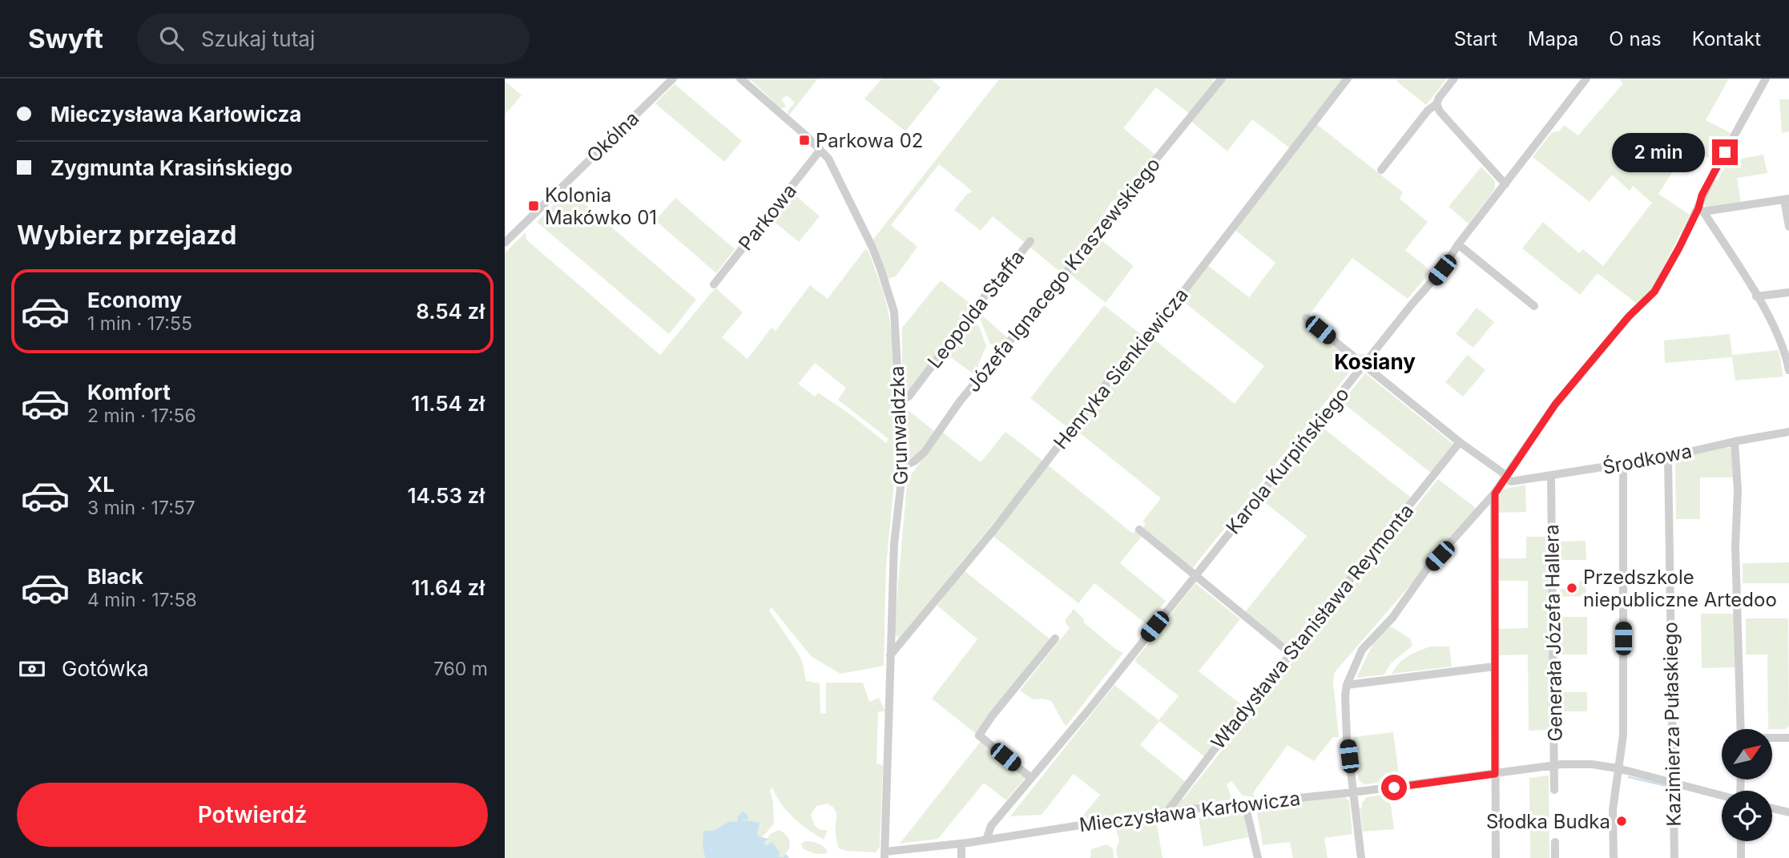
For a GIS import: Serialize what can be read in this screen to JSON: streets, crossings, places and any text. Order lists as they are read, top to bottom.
{
  "streets": {
    "street": [
      "Okólna",
      "Parkowa",
      "Józefa Ignacego Kraszewskiego",
      "Leopolda Staffa",
      "Henryka Sienkiewicza",
      "Grunwaldzka",
      "Środkowa",
      "Karola Kurpińskiego",
      "Władysława Stanisława Reymonta",
      "Generała Józefa Hallera",
      "Kazimierza Pułaskiego",
      "Mieczysława Karłowicza"
    ]
  },
  "crossings": [
    ["Parkowa", "Grunwaldzka"],
    ["Józefa Ignacego Kraszewskiego", "Grunwaldzka"],
    ["Leopolda Staffa", "Grunwaldzka"],
    ["Henryka Sienkiewicza", "Grunwaldzka"],
    ["Grunwaldzka", "Mieczysława Karłowicza"],
    ["Środkowa", "Generała Józefa Hallera"],
    ["Środkowa", "Kazimierza Pułaskiego"],
    ["Karola Kurpińskiego", "Mieczysława Karłowicza"],
    ["Władysława Stanisława Reymonta", "Mieczysława Karłowicza"],
    ["Generała Józefa Hallera", "Mieczysława Karłowicza"],
    ["Kazimierza Pułaskiego", "Mieczysława Karłowicza"]
  ],
  "districts": ["Kosiany"],
  "places": {
    "transit": ["Parkowa 02", "Kolonia Makówko 01"],
    "other": ["Przedszkole niepubliczne Artedoo", "Słodka Budka"]
  },
  "north": "top right",
  "page": {
    "header": "Swyft",
    "search": "Szukaj tutaj",
    "nav": [
      "Start",
      "Mapa",
      "O nas",
      "Kontakt"
    ],
    "banner": ["Mieczysława Karłowicza", "Zygmunta Krasińskiego"],
    "bubble": "2 min",
    "heading": "Wybierz przejazd",
    "list": [
      {
        "name": "Economy",
        "note": "1 min · 17:55",
        "value": "8.54 zł"
      },
      {
        "name": "Komfort",
        "note": "2 min · 17:56",
        "value": "11.54 zł"
      },
      {
        "name": "XL",
        "note": "3 min · 17:57",
        "value": "14.53 zł"
      },
      {
        "name": "Black",
        "note": "4 min · 17:58",
        "value": "11.64 zł"
      }
    ],
    "pay": ["Gotówka", "760 m"],
    "buttons": "Potwierdź"
  }
}
